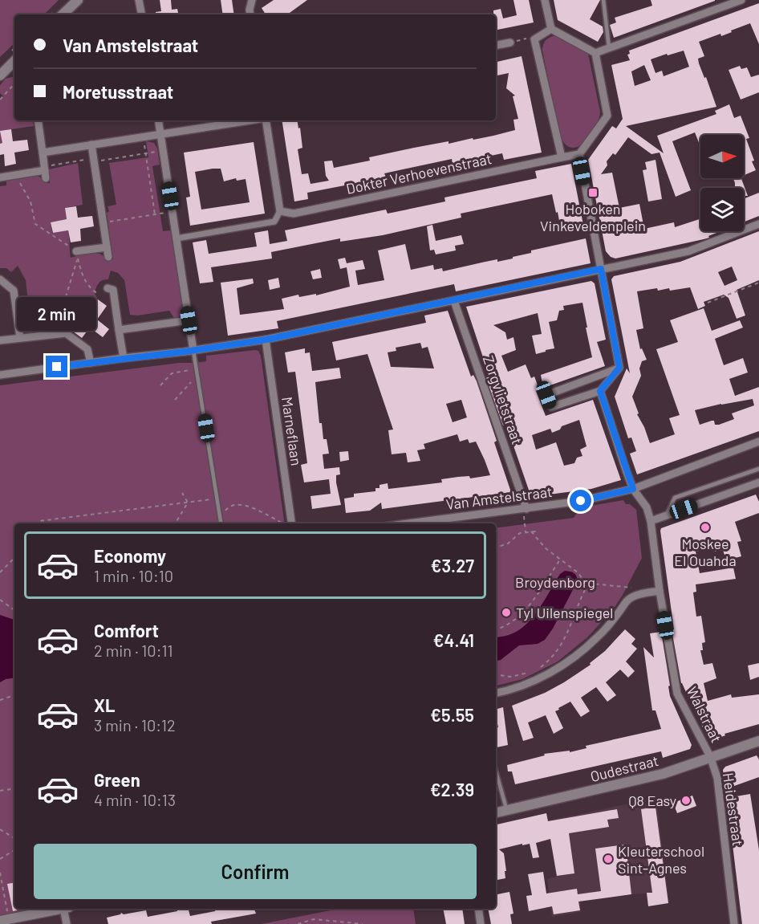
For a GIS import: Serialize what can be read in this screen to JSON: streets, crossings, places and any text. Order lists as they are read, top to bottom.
{
  "streets": {
    "street": [
      "Dokter Verhoevenstraat",
      "Zorgvlietstraat",
      "Marneflaan",
      "Van Amstelstraat",
      "Walstraat",
      "Oudestraat",
      "Heidestraat"
    ]
  },
  "crossings": [
    ["Zorgvlietstraat", "Van Amstelstraat"],
    ["Van Amstelstraat", "Walstraat"],
    ["Walstraat", "Oudestraat"],
    ["Walstraat", "Heidestraat"],
    ["Oudestraat", "Heidestraat"]
  ],
  "parks": ["Broydenborg"],
  "places": {
    "transit": ["Hoboken Vinkeveldenplein"],
    "other": [
      "Moskee El Ouahda",
      "Tyl Uilenspiegel",
      "Q8 Easy",
      "Kleuterschool Sint-Agnes"
    ]
  },
  "north": "right",
  "page": {
    "banner": ["Van Amstelstraat", "Moretusstraat"],
    "bubble": "2 min",
    "list": [
      {
        "name": "Economy",
        "note": "1 min · 10:10",
        "value": "€3.27"
      },
      {
        "name": "Comfort",
        "note": "2 min · 10:11",
        "value": "€4.41"
      },
      {
        "name": "XL",
        "note": "3 min · 10:12",
        "value": "€5.55"
      },
      {
        "name": "Green",
        "note": "4 min · 10:13",
        "value": "€2.39"
      }
    ],
    "buttons": "Confirm"
  }
}
